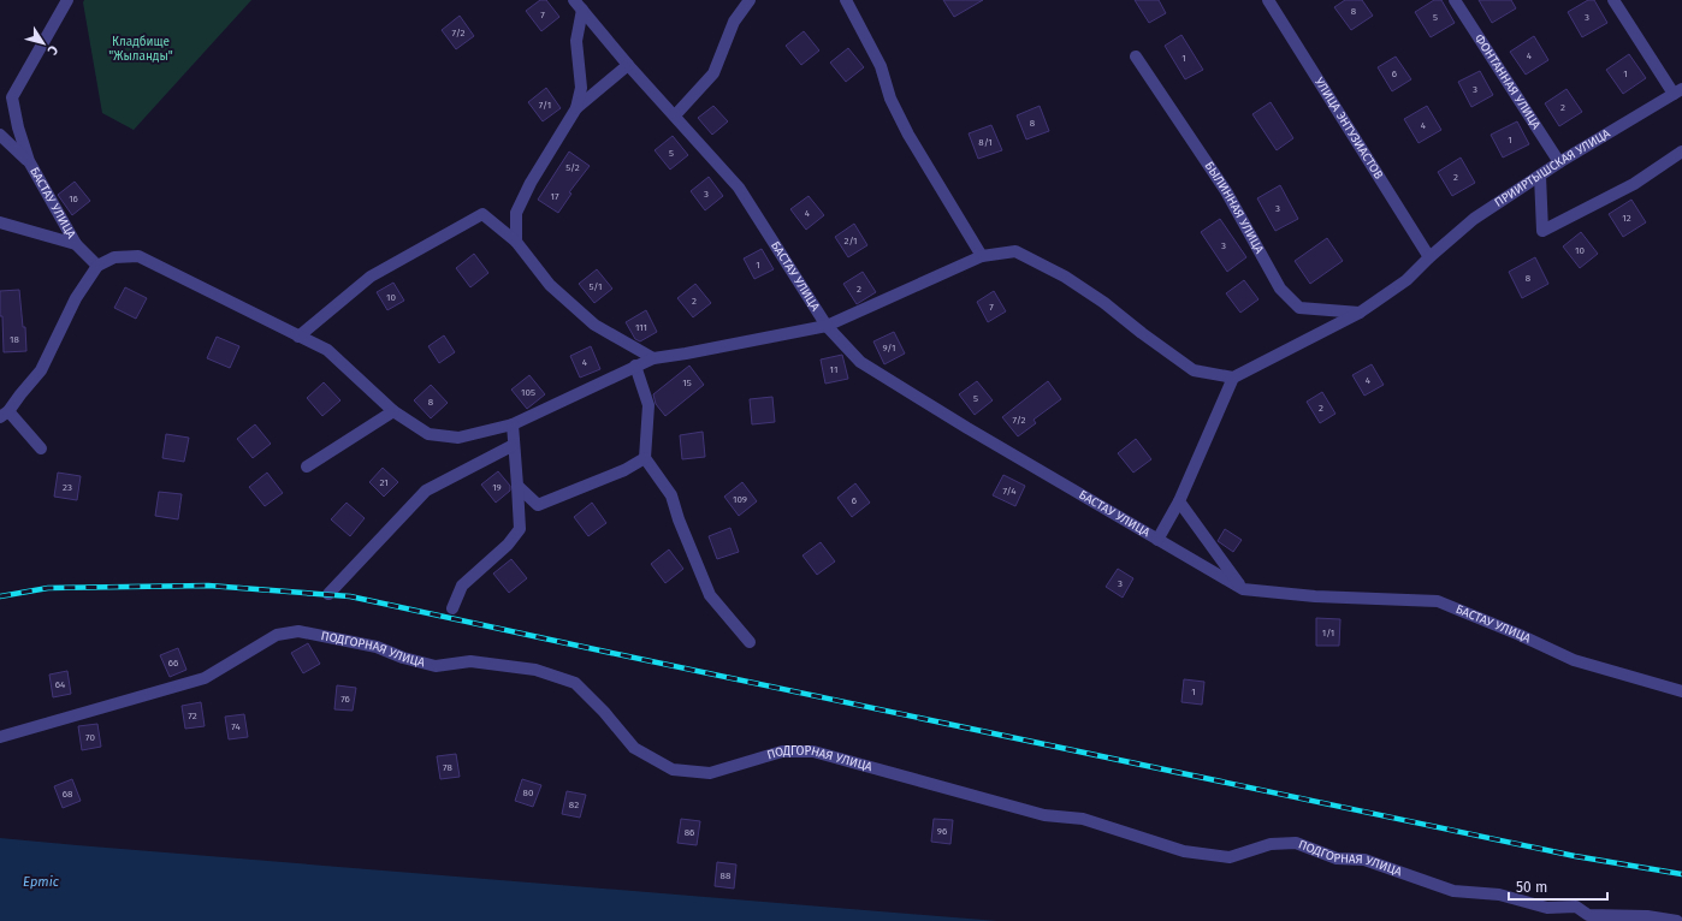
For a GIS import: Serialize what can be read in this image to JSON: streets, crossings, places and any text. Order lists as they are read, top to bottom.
{
  "streets": {
    "street": [
      "ФОНТАННАЯ УЛИЦА",
      "УЛИЦА ЭНТУЗИАСТОВ",
      "ПРИИРТЫШСКАЯ УЛИЦА",
      "БАСТАУ УЛИЦА",
      "БЫЛИННАЯ УЛИЦА",
      "ПОДГОРНАЯ УЛИЦА"
    ]
  },
  "crossings": [
    ["ФОНТАННАЯ УЛИЦА", "ПРИИРТЫШСКАЯ УЛИЦА"],
    ["УЛИЦА ЭНТУЗИАСТОВ", "ПРИИРТЫШСКАЯ УЛИЦА"],
    ["ПРИИРТЫШСКАЯ УЛИЦА", "БЫЛИННАЯ УЛИЦА"]
  ],
  "water": ["Ертіс"],
  "parks": ["Кладбище \"Жыланды\""],
  "house_numbers": [
    "8",
    "7",
    "5",
    "3",
    "7/2",
    "4",
    "1",
    "6",
    "1",
    "3",
    "7/1",
    "2",
    "8",
    "4",
    "1",
    "8/1",
    "5",
    "5/2",
    "2",
    "3",
    "17",
    "16",
    "3",
    "4",
    "12",
    "2/1",
    "3",
    "10",
    "1",
    "8",
    "5/1",
    "2",
    "10",
    "2",
    "7",
    "111",
    "18",
    "9/1",
    "4",
    "11",
    "4",
    "15",
    "105",
    "5",
    "8",
    "2",
    "7/2",
    "21",
    "23",
    "19",
    "7/4",
    "109",
    "6",
    "3",
    "1/1",
    "66",
    "64",
    "1",
    "76",
    "72",
    "74",
    "70",
    "78",
    "80",
    "68",
    "82",
    "96",
    "86",
    "88"
  ],
  "scale_bar": "50 m",
  "north": "bottom right"
}
